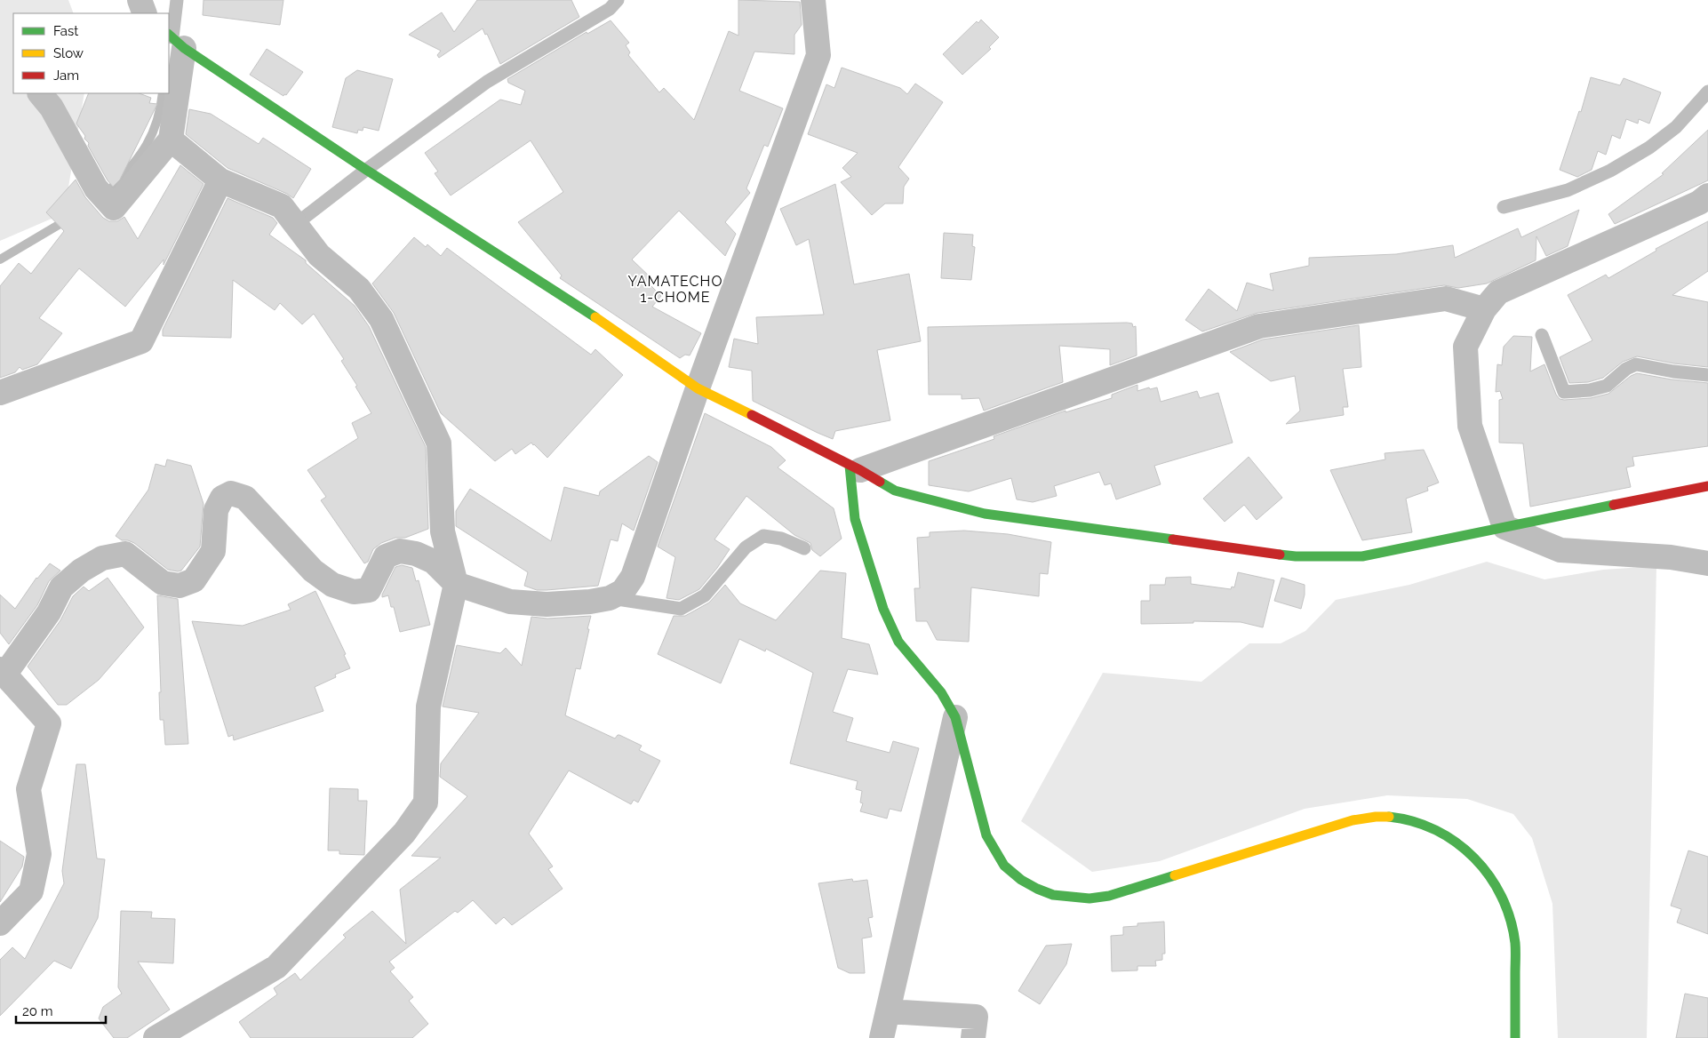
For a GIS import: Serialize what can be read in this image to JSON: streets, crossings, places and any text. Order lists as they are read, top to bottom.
{
  "districts": ["YAMATECHO 1-CHOME"],
  "legend": ["Fast", "Slow", "Jam"],
  "scale_bar": "20 m"
}
